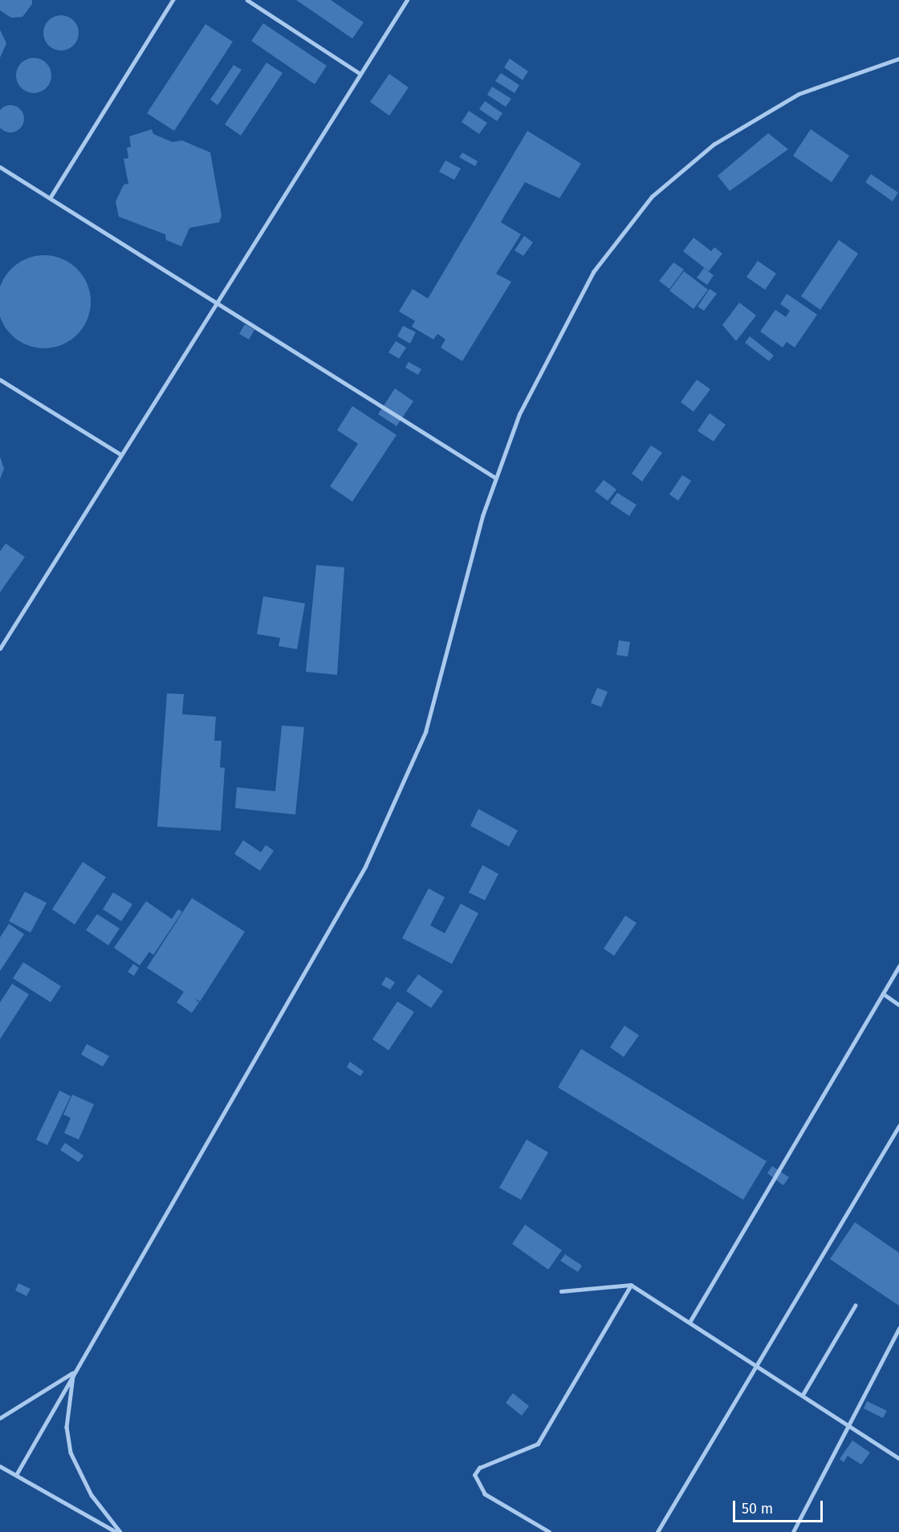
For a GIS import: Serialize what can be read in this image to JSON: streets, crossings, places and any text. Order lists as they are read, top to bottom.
{
  "scale_bar": "50 m"
}
